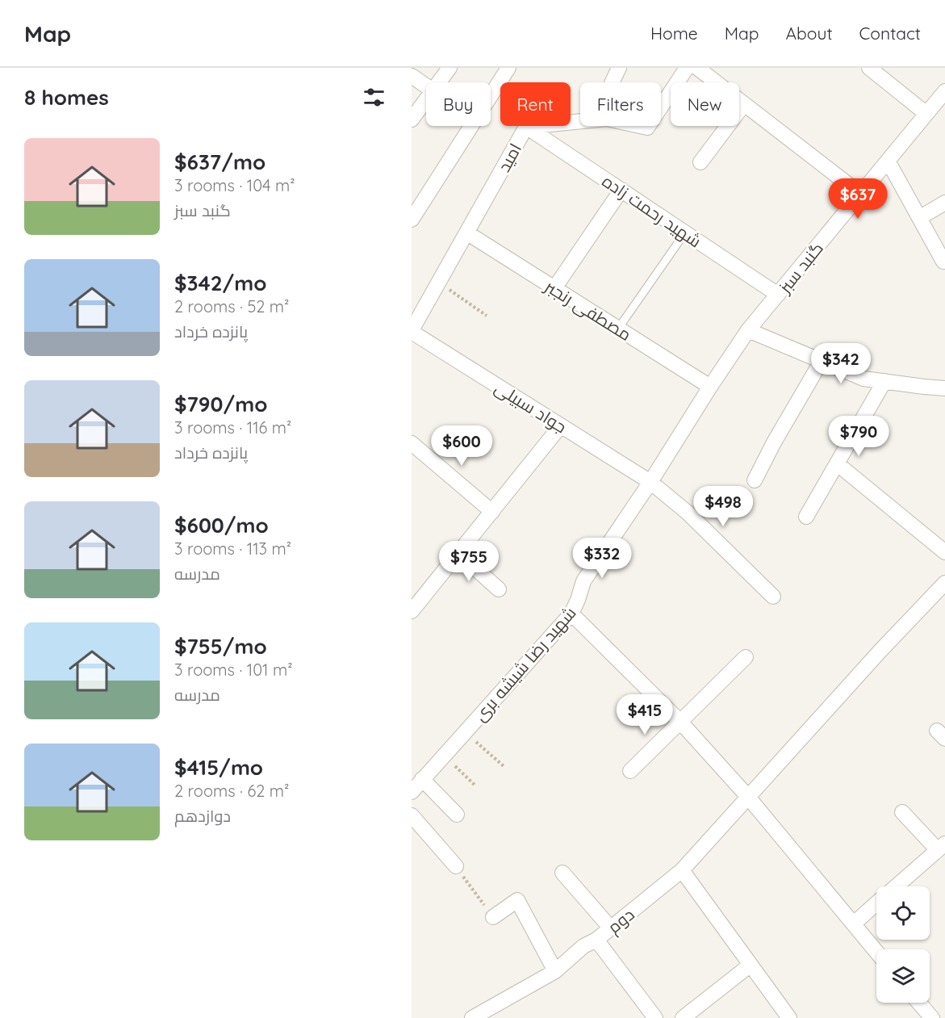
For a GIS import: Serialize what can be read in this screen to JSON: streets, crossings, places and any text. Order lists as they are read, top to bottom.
{
  "streets": {
    "street": [
      "امید",
      "شهید رحمت زاده",
      "گنبد سبز",
      "مصطفی رنجبر",
      "جواد سبیلی",
      "شهید رضا شیشه بری",
      "دوم"
    ]
  },
  "crossings": [
    ["امید", "شهید رحمت زاده"],
    ["امید", "مصطفی رنجبر"],
    ["امید", "جواد سبیلی"],
    ["شهید رحمت زاده", "گنبد سبز"],
    ["گنبد سبز", "شهید رضا شیشه بری"],
    ["مصطفی رنجبر", "شهید رضا شیشه بری"],
    ["جواد سبیلی", "شهید رضا شیشه بری"]
  ],
  "page": {
    "header": "Map",
    "nav": [
      "Home",
      "Map",
      "About",
      "Contact"
    ],
    "heading": "8 homes",
    "chip": [
      "Buy",
      "Rent",
      "Filters",
      "New"
    ],
    "list": [
      {
        "name": "$637/mo",
        "note": "3 rooms · 104 m² · گنبد سبز"
      },
      {
        "name": "$342/mo",
        "note": "2 rooms · 52 m² · پانزده خرداد"
      },
      {
        "name": "$790/mo",
        "note": "3 rooms · 116 m² · پانزده خرداد"
      },
      {
        "name": "$600/mo",
        "note": "3 rooms · 113 m² · مدرسه"
      },
      {
        "name": "$755/mo",
        "note": "3 rooms · 101 m² · مدرسه"
      },
      {
        "name": "$415/mo",
        "note": "2 rooms · 62 m² · دوازدهم"
      }
    ],
    "price": [
      "$637",
      "$342",
      "$790",
      "$600",
      "$498",
      "$332",
      "$755",
      "$415"
    ]
  }
}
